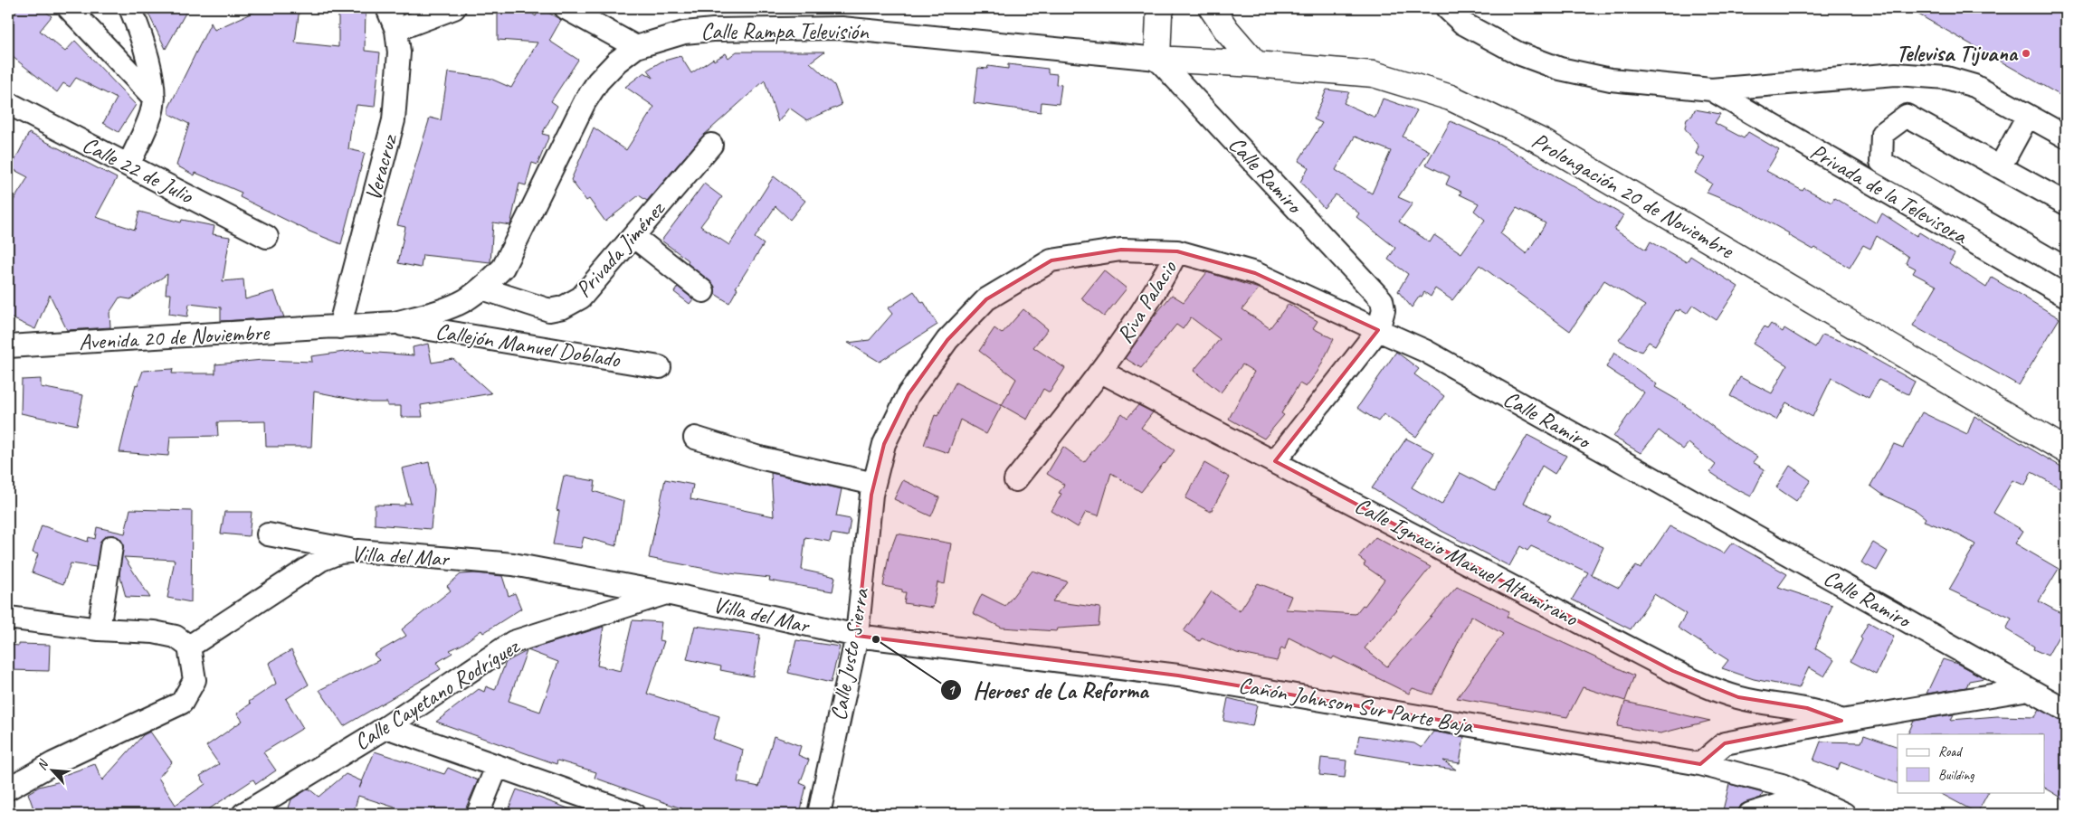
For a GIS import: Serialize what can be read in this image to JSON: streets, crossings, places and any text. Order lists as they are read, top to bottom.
{
  "streets": {
    "main road": ["Prolongación 20 de Noviembre"],
    "street": [
      "Calle Rampa Televisión",
      "Veracruz",
      "Calle 22 de Julio",
      "Calle Ramiro",
      "Privada de la Televisora",
      "Privada Jiménez",
      "Riva Palacio",
      "Avenida 20 de Noviembre",
      "Callejón Manuel Doblado",
      "Villa del Mar",
      "Calle Ignacio Manuel Altamirano",
      "Calle Justo Sierra",
      "Calle Cayetano Rodríguez",
      "Cañón Johnson Sur Parte Baja"
    ]
  },
  "crossings": [
    ["Calle Rampa Televisión", "Veracruz"],
    ["Calle Rampa Televisión", "Calle Ramiro"],
    ["Calle Rampa Televisión", "Prolongación 20 de Noviembre"],
    ["Calle Rampa Televisión", "Privada Jiménez"],
    ["Calle Rampa Televisión", "Avenida 20 de Noviembre"],
    ["Calle Rampa Televisión", "Callejón Manuel Doblado"],
    ["Veracruz", "Avenida 20 de Noviembre"],
    ["Calle Ramiro", "Prolongación 20 de Noviembre"],
    ["Riva Palacio", "Calle Ignacio Manuel Altamirano"],
    ["Riva Palacio", "Calle Justo Sierra"],
    ["Villa del Mar", "Calle Justo Sierra"],
    ["Villa del Mar", "Calle Cayetano Rodríguez"],
    ["Villa del Mar", "Cañón Johnson Sur Parte Baja"],
    ["Calle Justo Sierra", "Cañón Johnson Sur Parte Baja"]
  ],
  "places": ["Televisa Tijuana", "Heroes de La Reforma"],
  "legend": ["Road", "Building"],
  "north": "top left"
}
